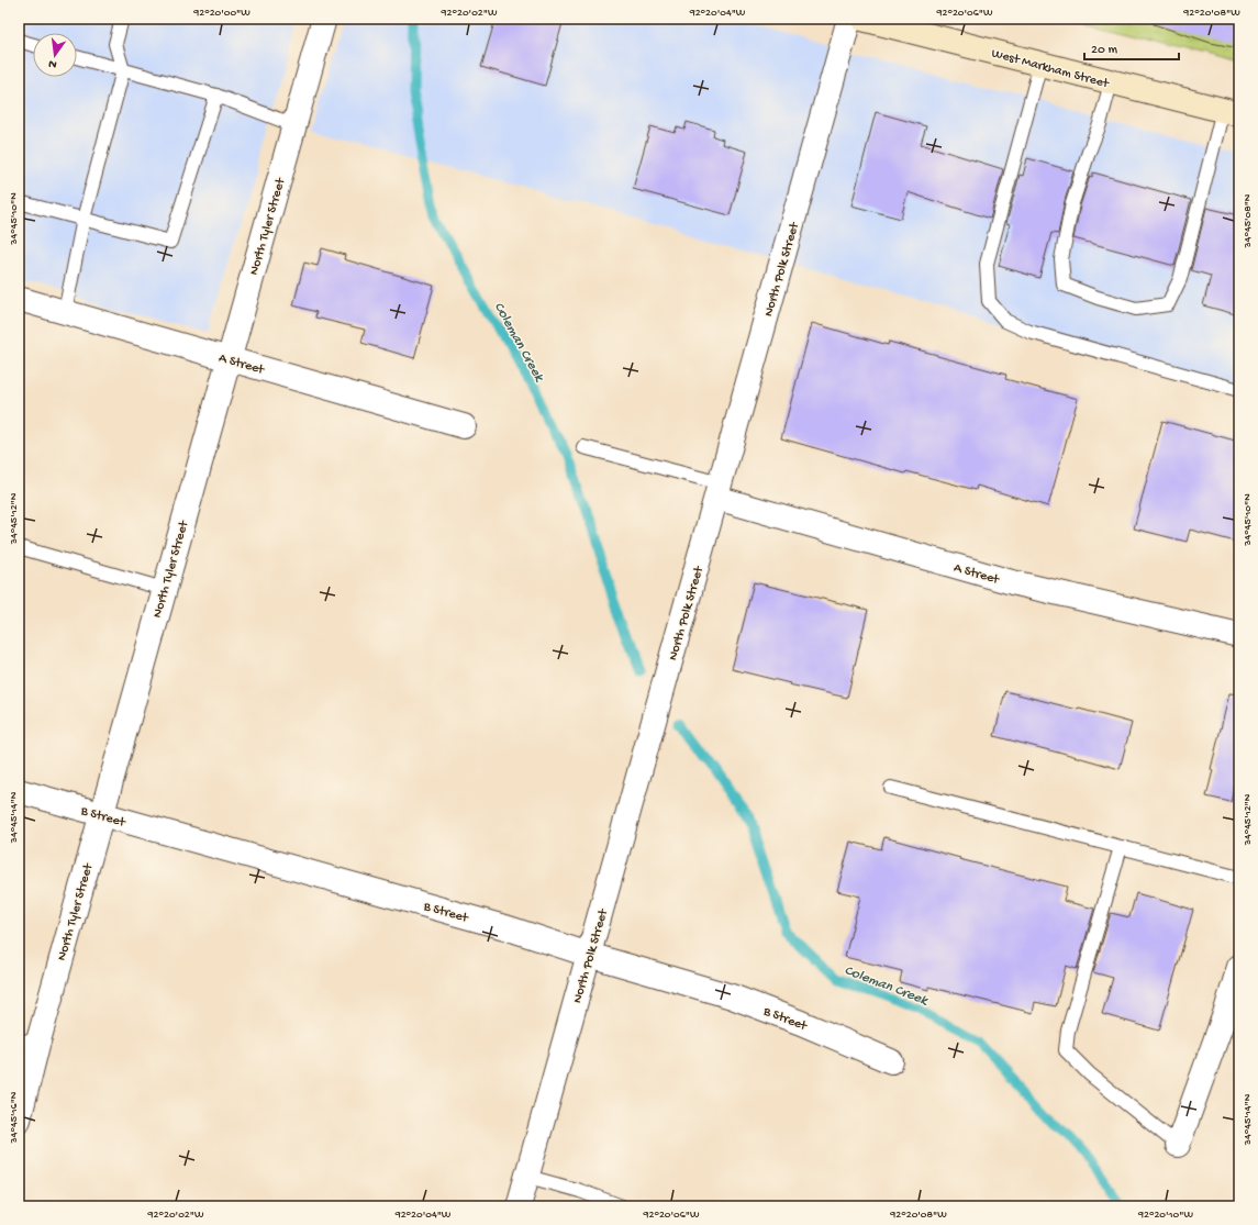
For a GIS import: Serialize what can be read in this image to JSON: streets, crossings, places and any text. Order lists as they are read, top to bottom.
{
  "streets": {
    "main road": ["West Markham Street"],
    "street": [
      "North Tyler Street",
      "North Polk Street",
      "A Street",
      "B Street"
    ]
  },
  "crossings": [
    ["North Tyler Street", "A Street"],
    ["North Tyler Street", "B Street"],
    ["North Polk Street", "A Street"],
    ["North Polk Street", "B Street"]
  ],
  "water": ["Coleman Creek"],
  "scale_bar": "20 m",
  "north": "bottom",
  "coordinates": [
    "92°20'00\"W",
    "92°20'02\"W",
    "92°20'04\"W",
    "92°20'06\"W",
    "92°20'08\"W",
    "34°45'10\"N",
    "34°45'08\"N",
    "34°45'12\"N",
    "34°45'14\"N",
    "34°45'16\"N",
    "92°20'10\"W"
  ]
}
